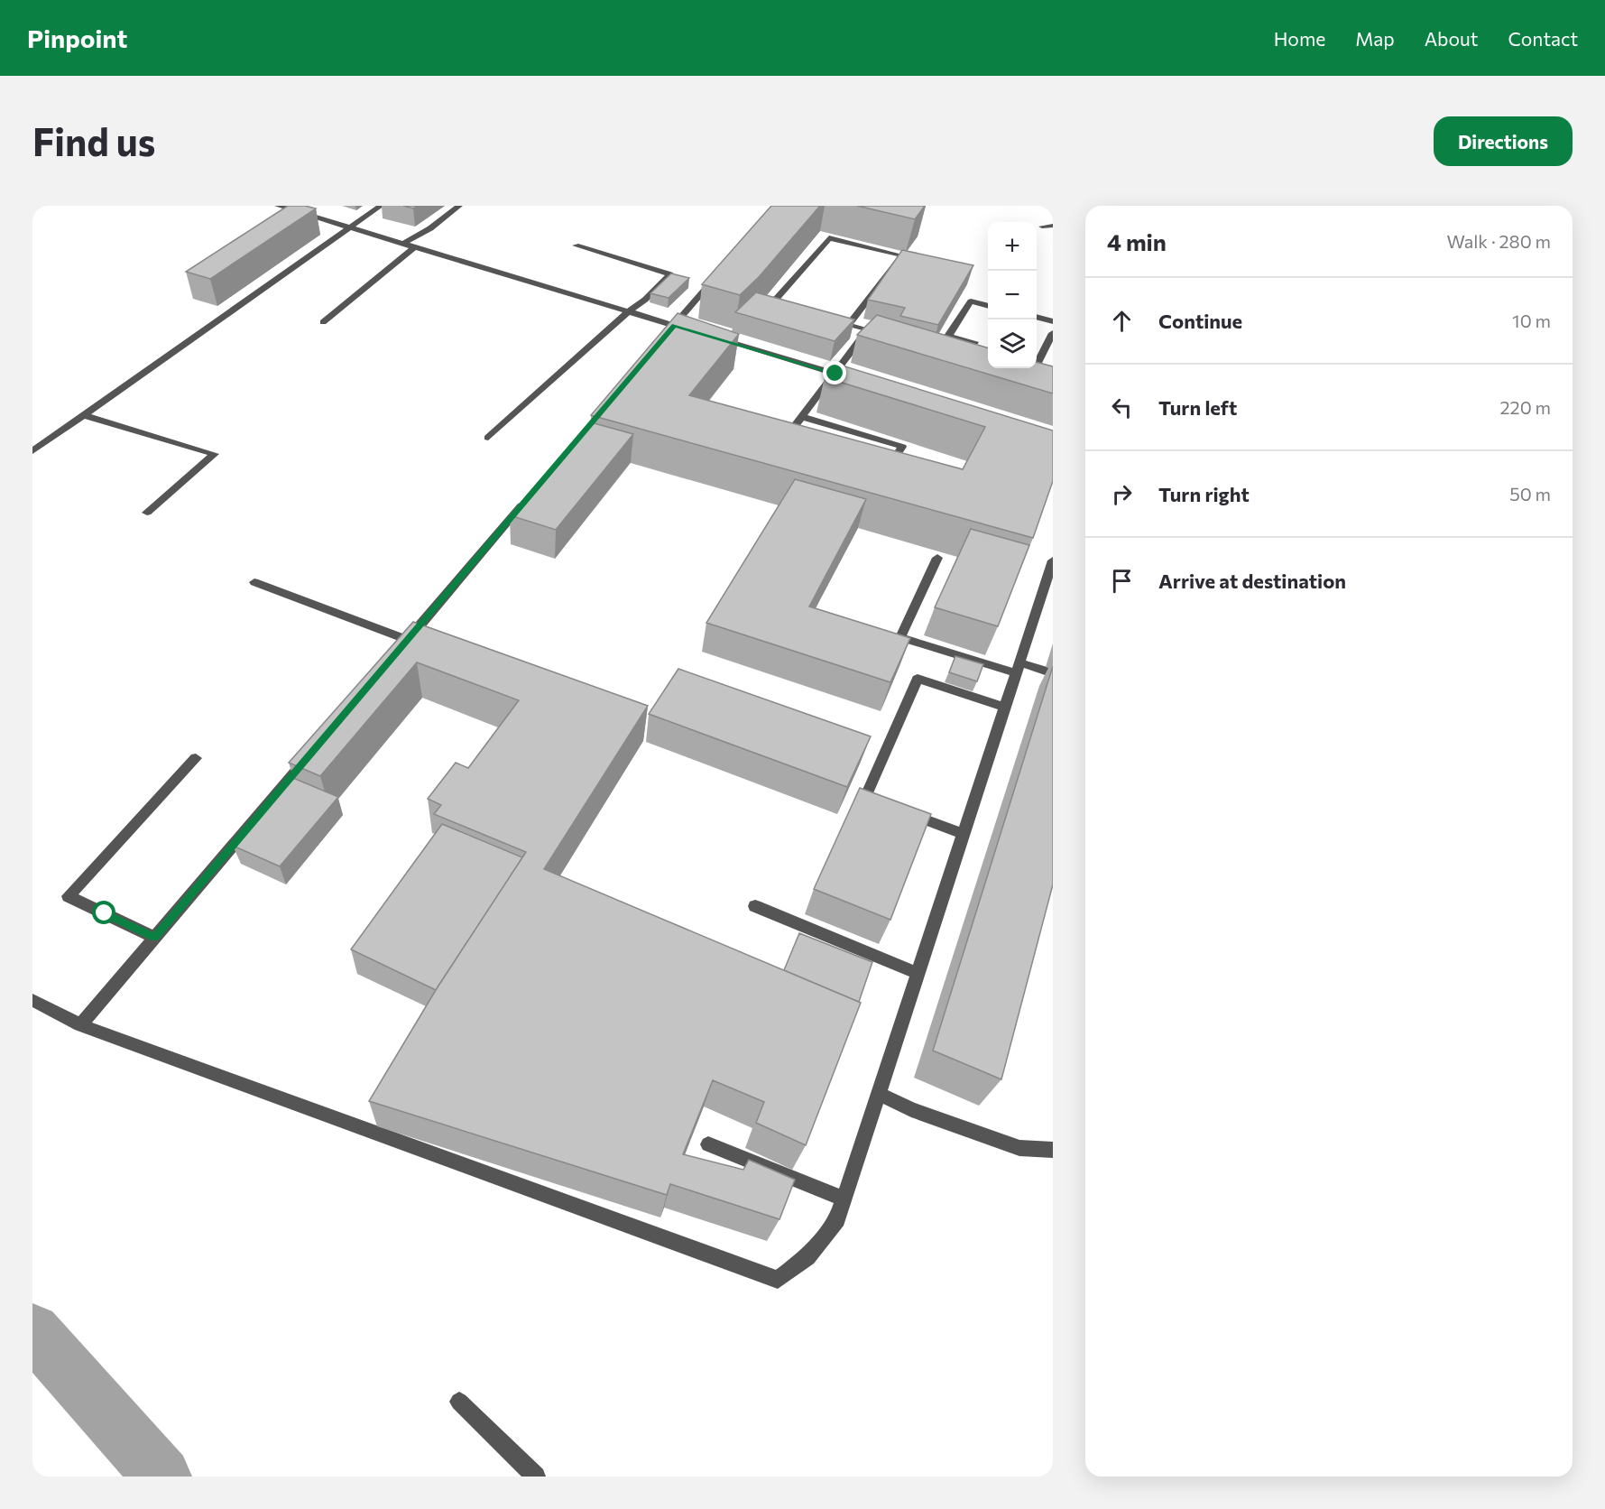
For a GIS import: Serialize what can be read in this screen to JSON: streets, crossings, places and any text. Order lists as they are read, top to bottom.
{
  "page": {
    "header": "Pinpoint",
    "nav": [
      "Home",
      "Map",
      "About",
      "Contact"
    ],
    "buttons": "Directions",
    "title": "Find us",
    "heading": ["4 min", "Walk · 280 m"],
    "map_buttons": ["+", "−"],
    "list": [
      ["Continue", "10 m"],
      ["Turn left", "220 m"],
      ["Turn right", "50 m"],
      "Arrive at destination"
    ]
  }
}
